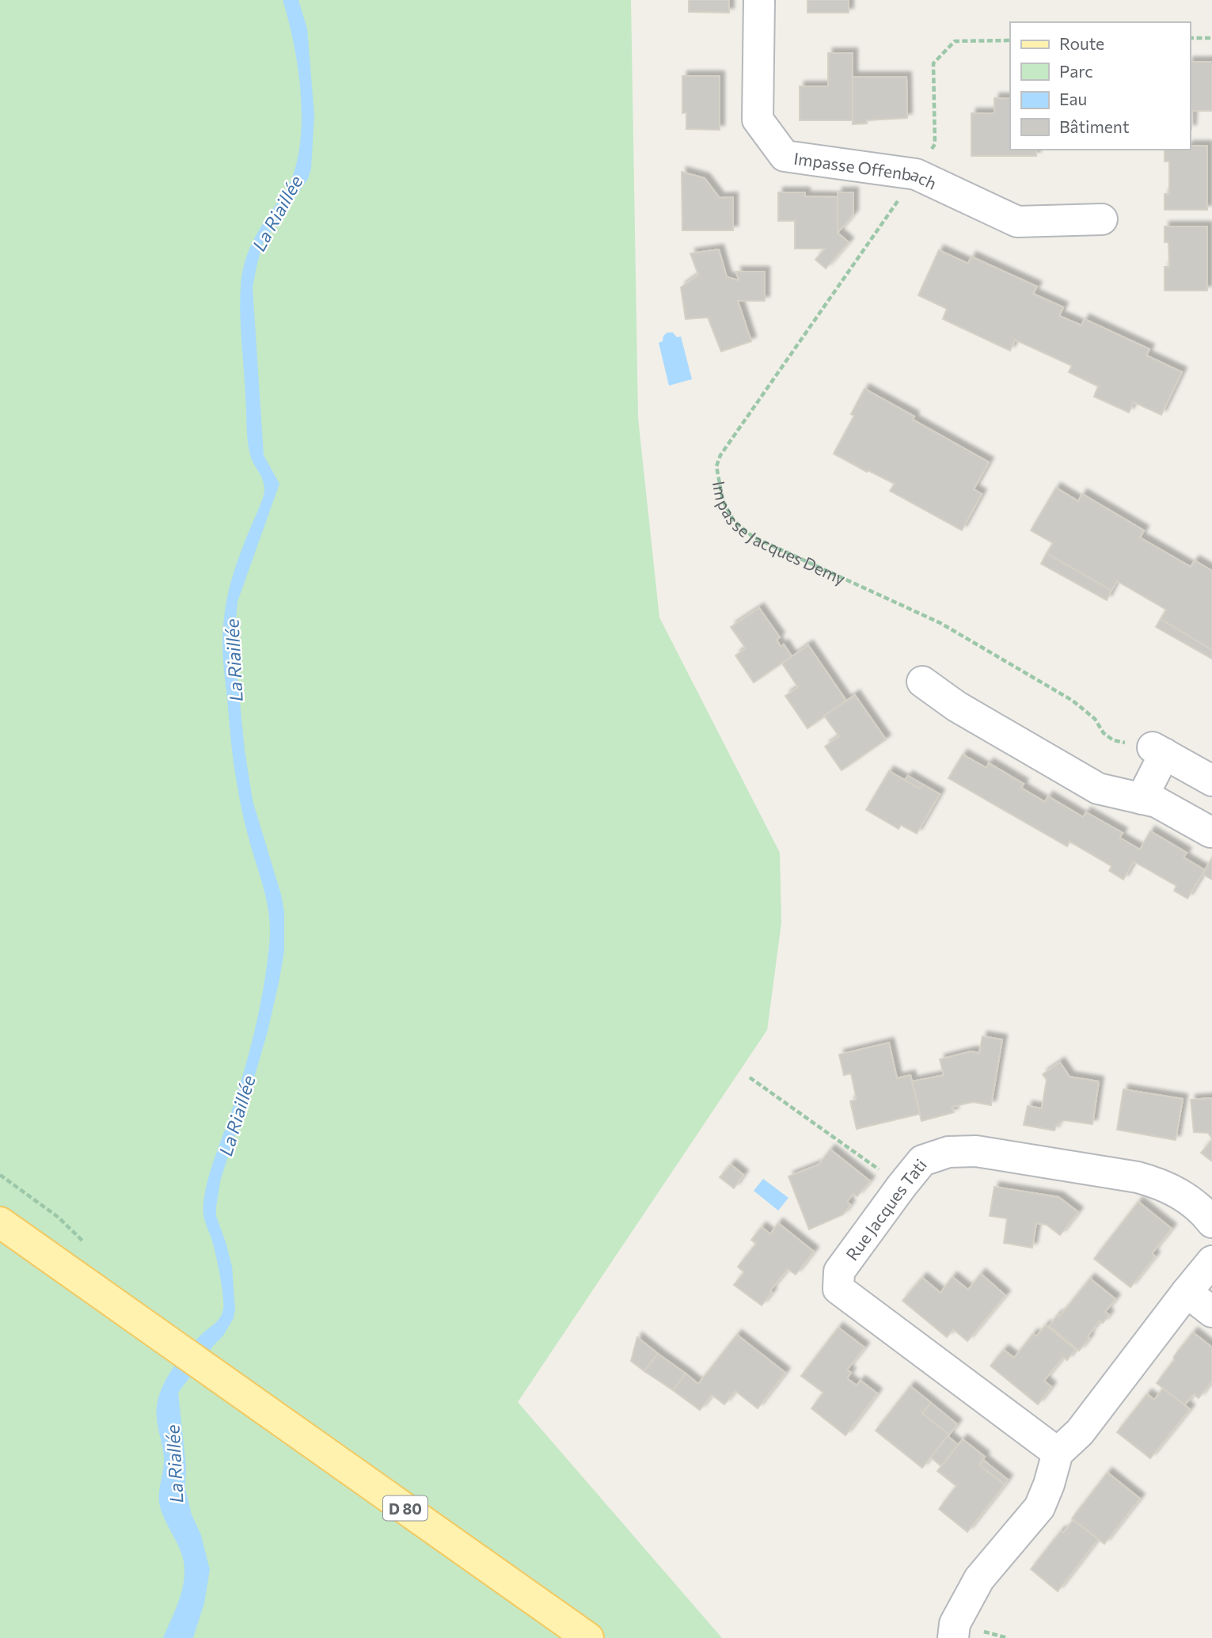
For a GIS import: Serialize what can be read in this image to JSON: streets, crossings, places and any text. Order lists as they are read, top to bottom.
{
  "streets": {
    "main road": ["D 80"],
    "street": ["Impasse Offenbach", "Rue Jacques Tati"],
    "path": ["Impasse Jacques Demy"]
  },
  "crossings": [
    ["Impasse Offenbach", "Impasse Jacques Demy"]
  ],
  "water": ["La Riaillée", "La Riallée"],
  "legend": [
    "Route",
    "Parc",
    "Eau",
    "Bâtiment"
  ]
}
